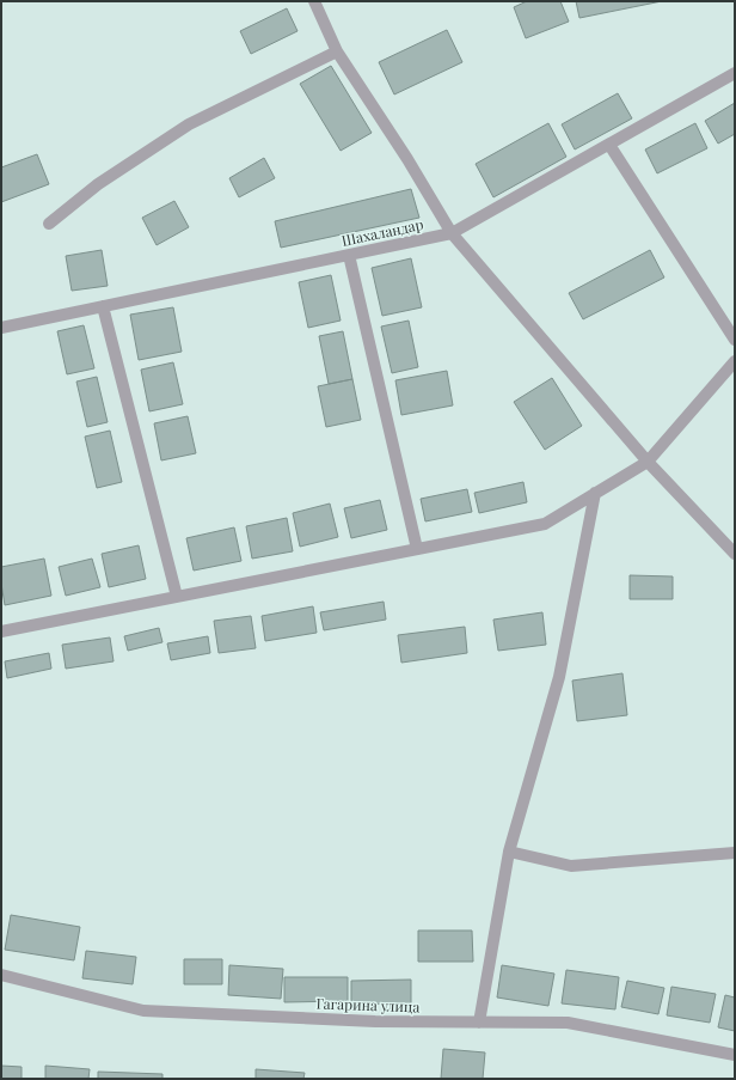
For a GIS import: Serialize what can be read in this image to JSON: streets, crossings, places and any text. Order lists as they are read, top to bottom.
{
  "streets": {
    "street": ["Шахаландар", "Гагарина улица"]
  }
}
